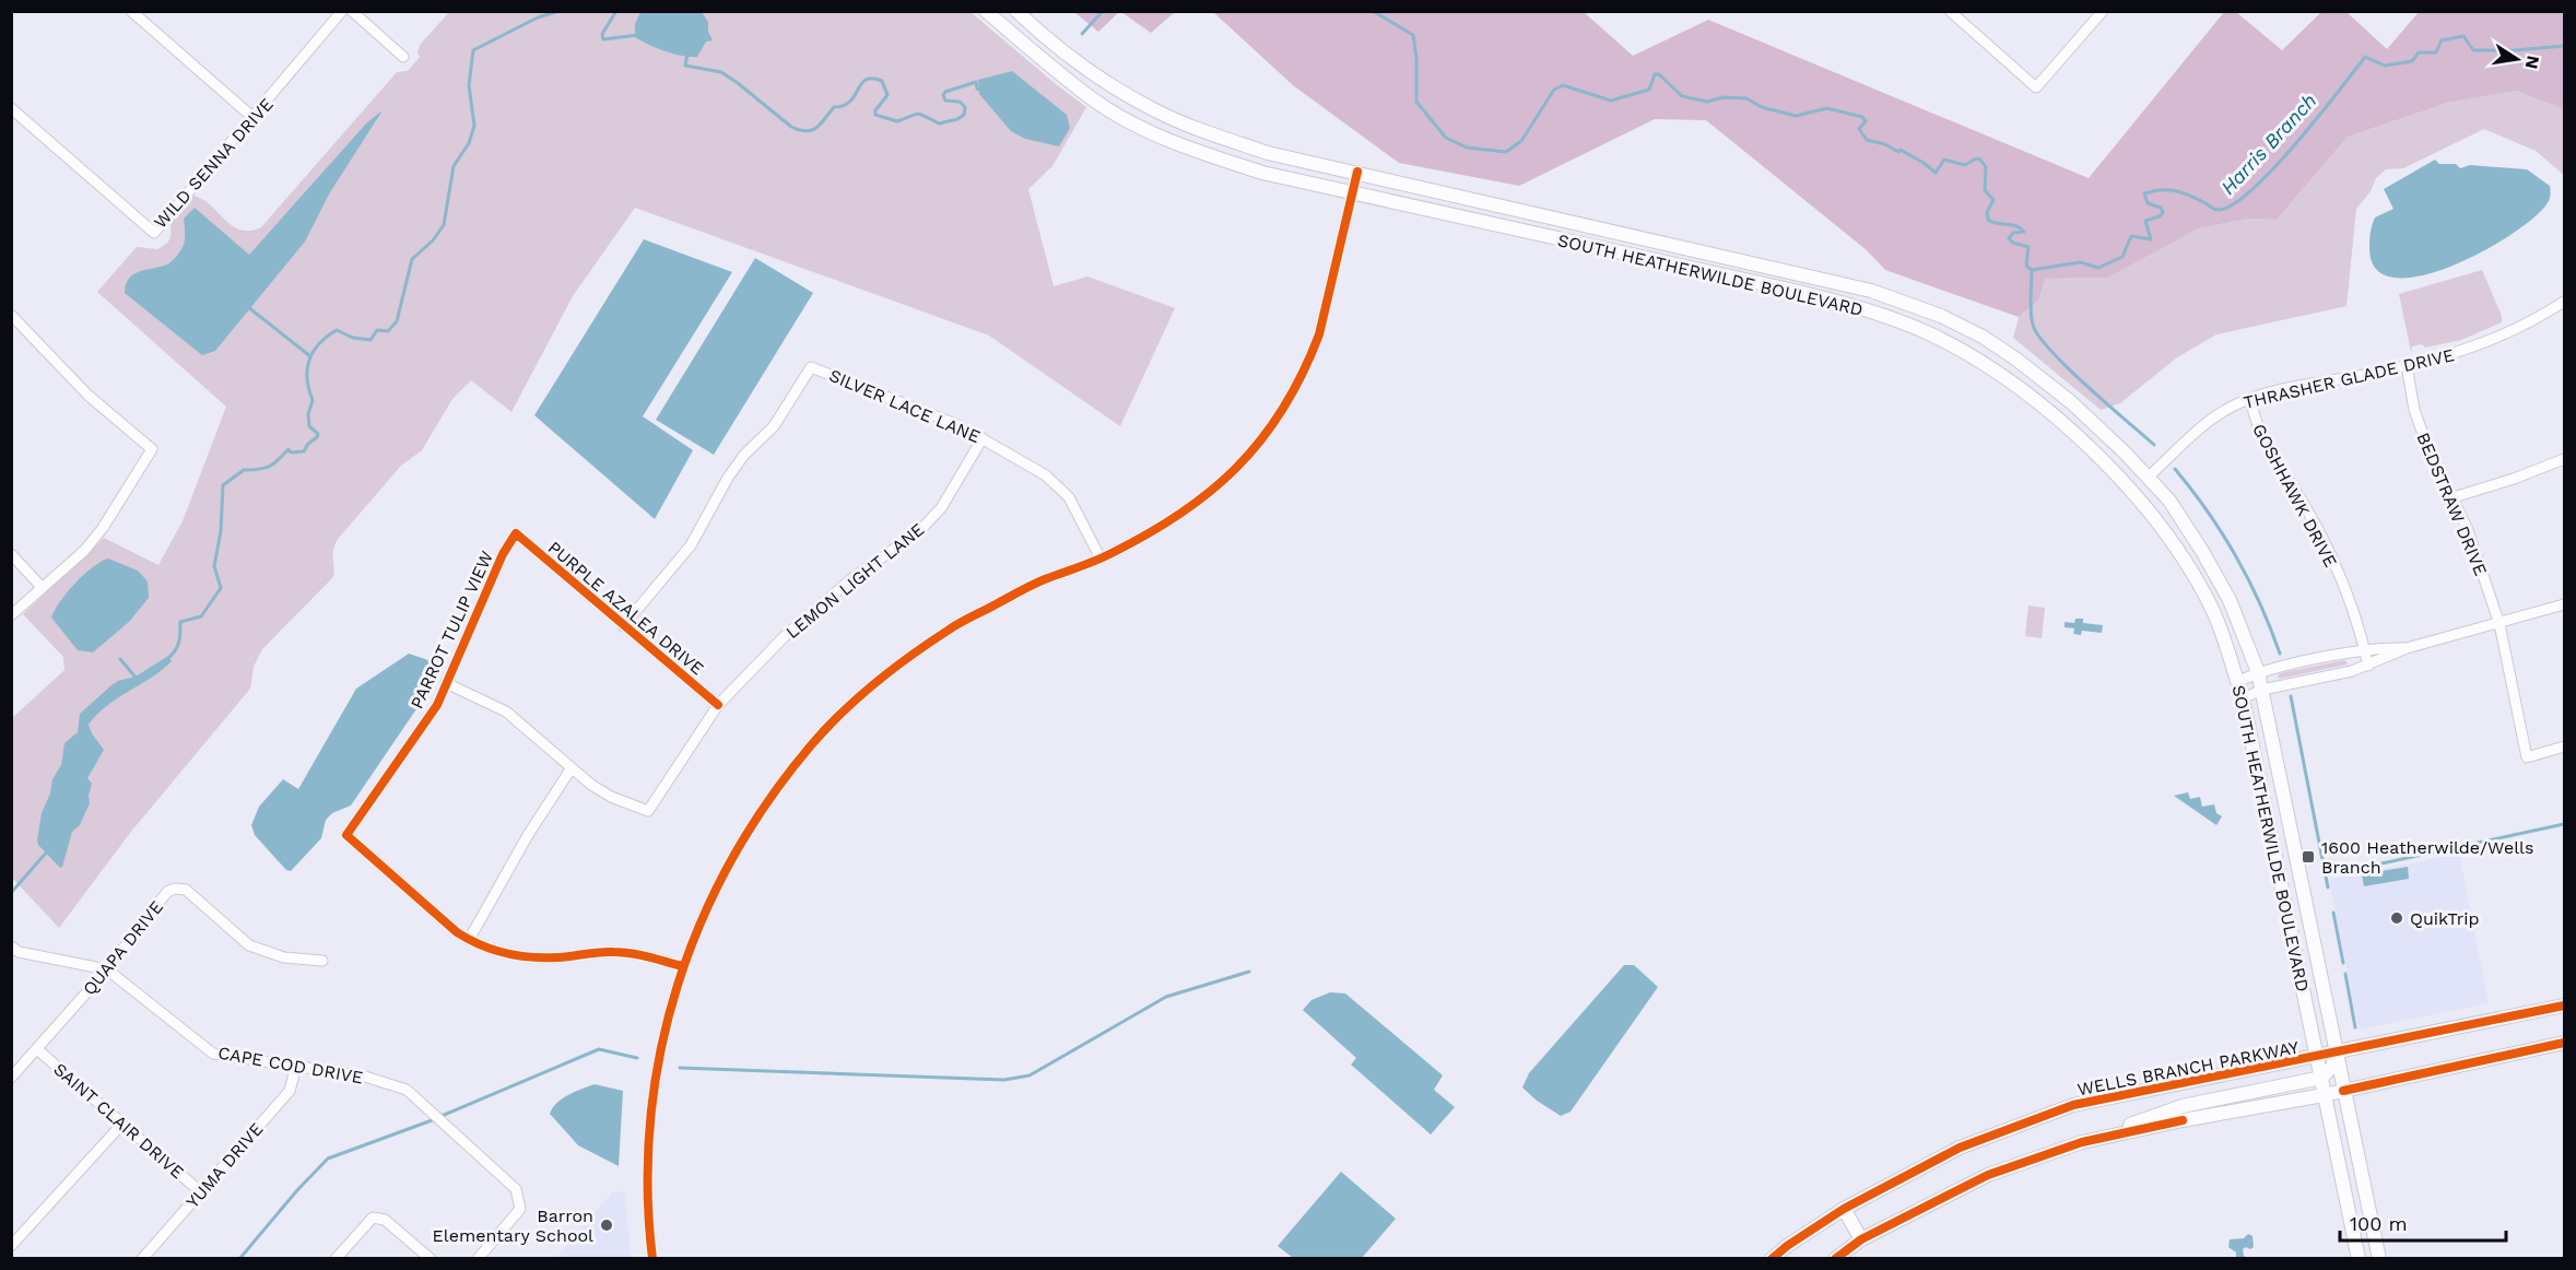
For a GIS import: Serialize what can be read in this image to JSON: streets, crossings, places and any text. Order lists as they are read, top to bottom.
{
  "streets": {
    "main road": ["SOUTH HEATHERWILDE BOULEVARD", "WELLS BRANCH PARKWAY"],
    "street": [
      "WILD SENNA DRIVE",
      "THRASHER GLADE DRIVE",
      "SILVER LACE LANE",
      "GOSHHAWK DRIVE",
      "BEDSTRAW DRIVE",
      "LEMON LIGHT LANE",
      "PURPLE AZALEA DRIVE",
      "PARROT TULIP VIEW",
      "QUAPA DRIVE",
      "CAPE COD DRIVE",
      "SAINT CLAIR DRIVE",
      "YUMA DRIVE"
    ]
  },
  "crossings": [
    ["SOUTH HEATHERWILDE BOULEVARD", "THRASHER GLADE DRIVE"],
    ["SOUTH HEATHERWILDE BOULEVARD", "WELLS BRANCH PARKWAY"],
    ["THRASHER GLADE DRIVE", "GOSHHAWK DRIVE"],
    ["THRASHER GLADE DRIVE", "BEDSTRAW DRIVE"],
    ["SILVER LACE LANE", "LEMON LIGHT LANE"],
    ["SILVER LACE LANE", "PURPLE AZALEA DRIVE"],
    ["LEMON LIGHT LANE", "PURPLE AZALEA DRIVE"],
    ["PURPLE AZALEA DRIVE", "PARROT TULIP VIEW"],
    ["QUAPA DRIVE", "CAPE COD DRIVE"],
    ["QUAPA DRIVE", "SAINT CLAIR DRIVE"],
    ["CAPE COD DRIVE", "YUMA DRIVE"],
    ["SAINT CLAIR DRIVE", "YUMA DRIVE"]
  ],
  "water": ["Harris Branch"],
  "places": {
    "transit": ["1600 Heatherwilde/Wells Branch"],
    "other": ["QuikTrip", "Barron Elementary School"]
  },
  "scale_bar": "100 m",
  "north": "right"
}
